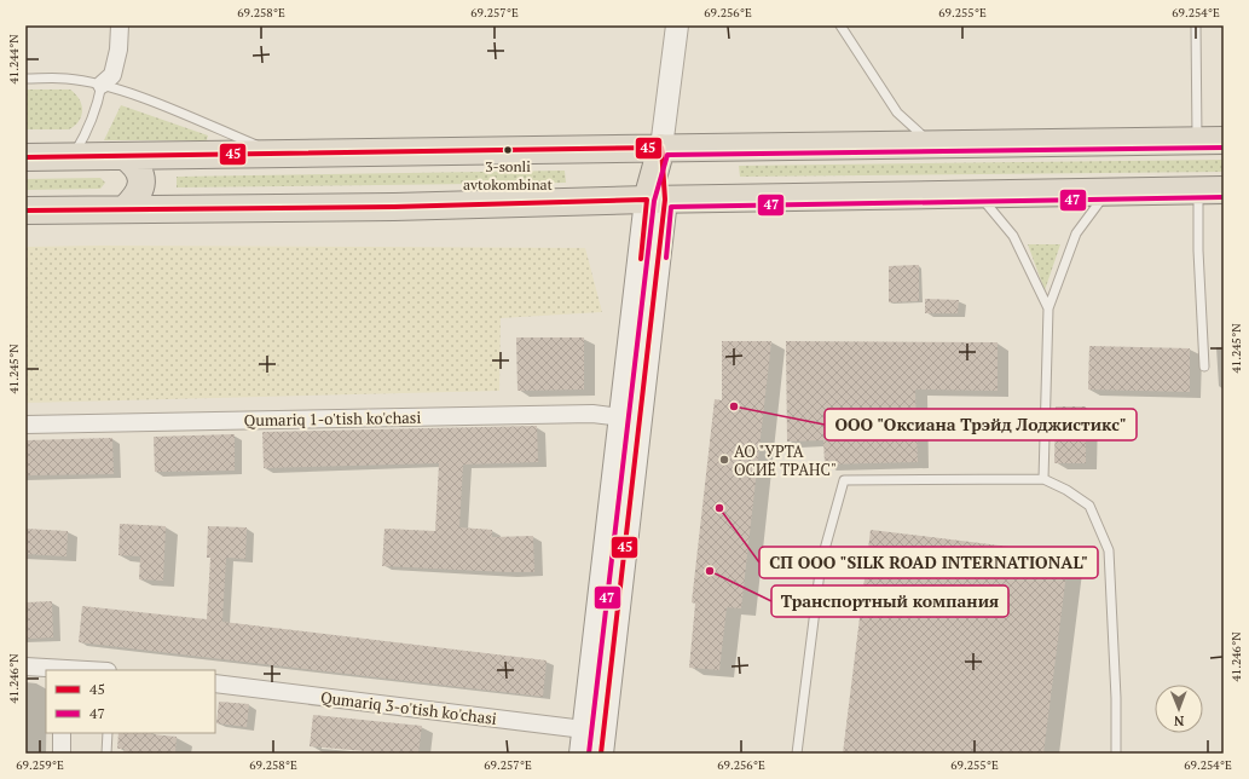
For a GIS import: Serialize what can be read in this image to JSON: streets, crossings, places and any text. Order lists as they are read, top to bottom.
{
  "streets": {
    "street": ["Qumariq 1-o'tish ko'chasi", "Qumariq 3-o'tish ko'chasi"]
  },
  "places": [
    "3-sonli avtokombinat",
    "ООО \"Оксиана Трэйд Лоджистикс\"",
    "АО \"УРТА ОСИЁ ТРАНС\"",
    "СП ООО \"SILK ROAD INTERNATIONAL\"",
    "Транспортный компания"
  ],
  "lines": ["transit line 45", "transit line 47"],
  "legend": ["45", "47"],
  "north": "bottom",
  "coordinates": [
    "69.258°E",
    "69.257°E",
    "69.256°E",
    "69.255°E",
    "69.254°E",
    "41.244°N",
    "41.245°N",
    "41.246°N",
    "69.259°E"
  ]
}
